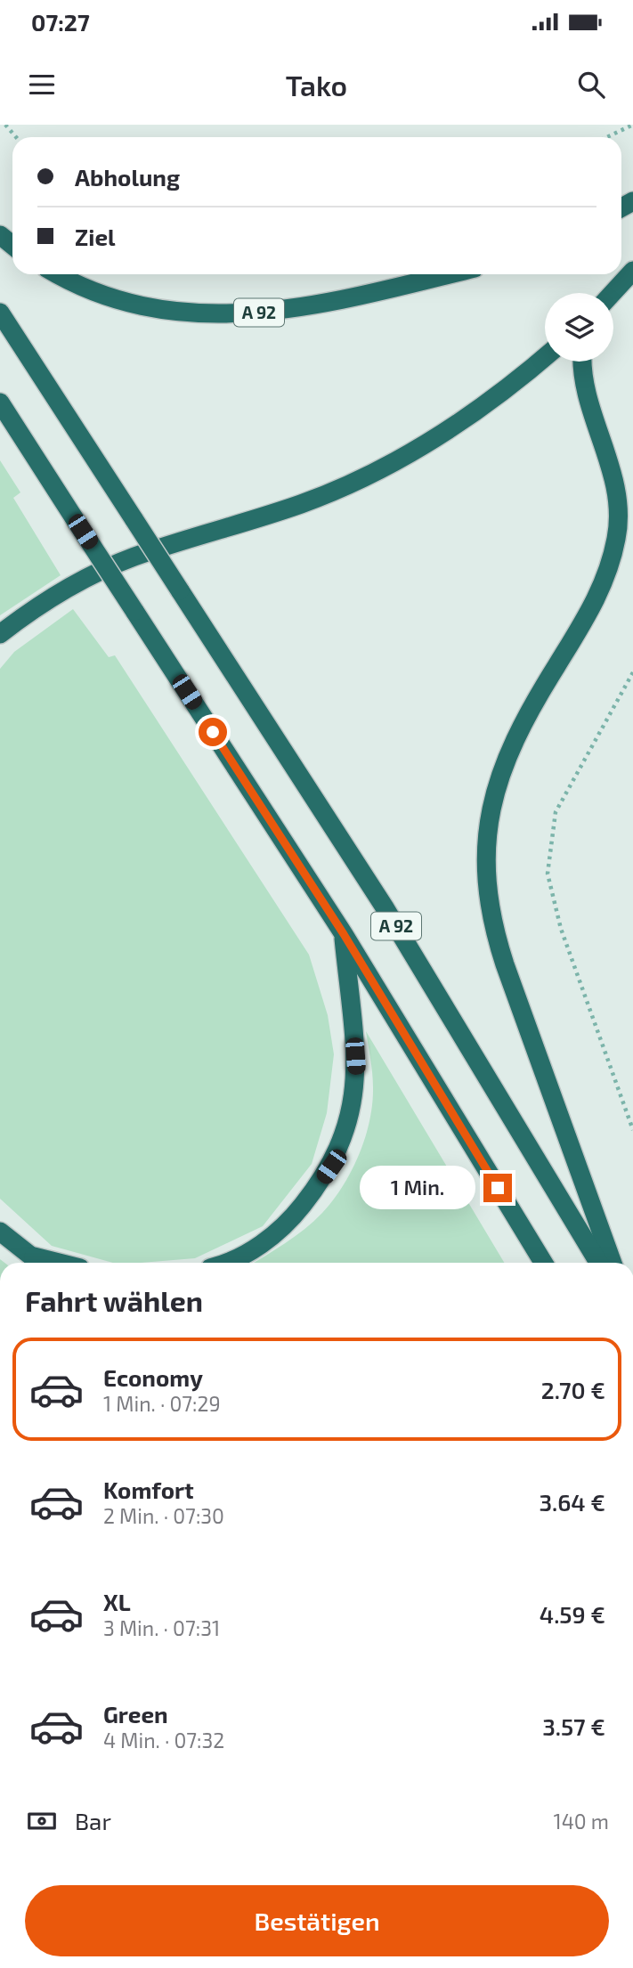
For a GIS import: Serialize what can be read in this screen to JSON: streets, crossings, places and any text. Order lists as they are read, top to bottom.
{
  "streets": {
    "highway": ["A 92"]
  },
  "page": {
    "status": "07:27",
    "header": "Tako",
    "banner": ["Abholung", "Ziel"],
    "bubble": "1 Min.",
    "heading": "Fahrt wählen",
    "list": [
      {
        "name": "Economy",
        "note": "1 Min. · 07:29",
        "value": "2.70 €"
      },
      {
        "name": "Komfort",
        "note": "2 Min. · 07:30",
        "value": "3.64 €"
      },
      {
        "name": "XL",
        "note": "3 Min. · 07:31",
        "value": "4.59 €"
      },
      {
        "name": "Green",
        "note": "4 Min. · 07:32",
        "value": "3.57 €"
      }
    ],
    "pay": ["Bar", "140 m"],
    "buttons": "Bestätigen"
  }
}
